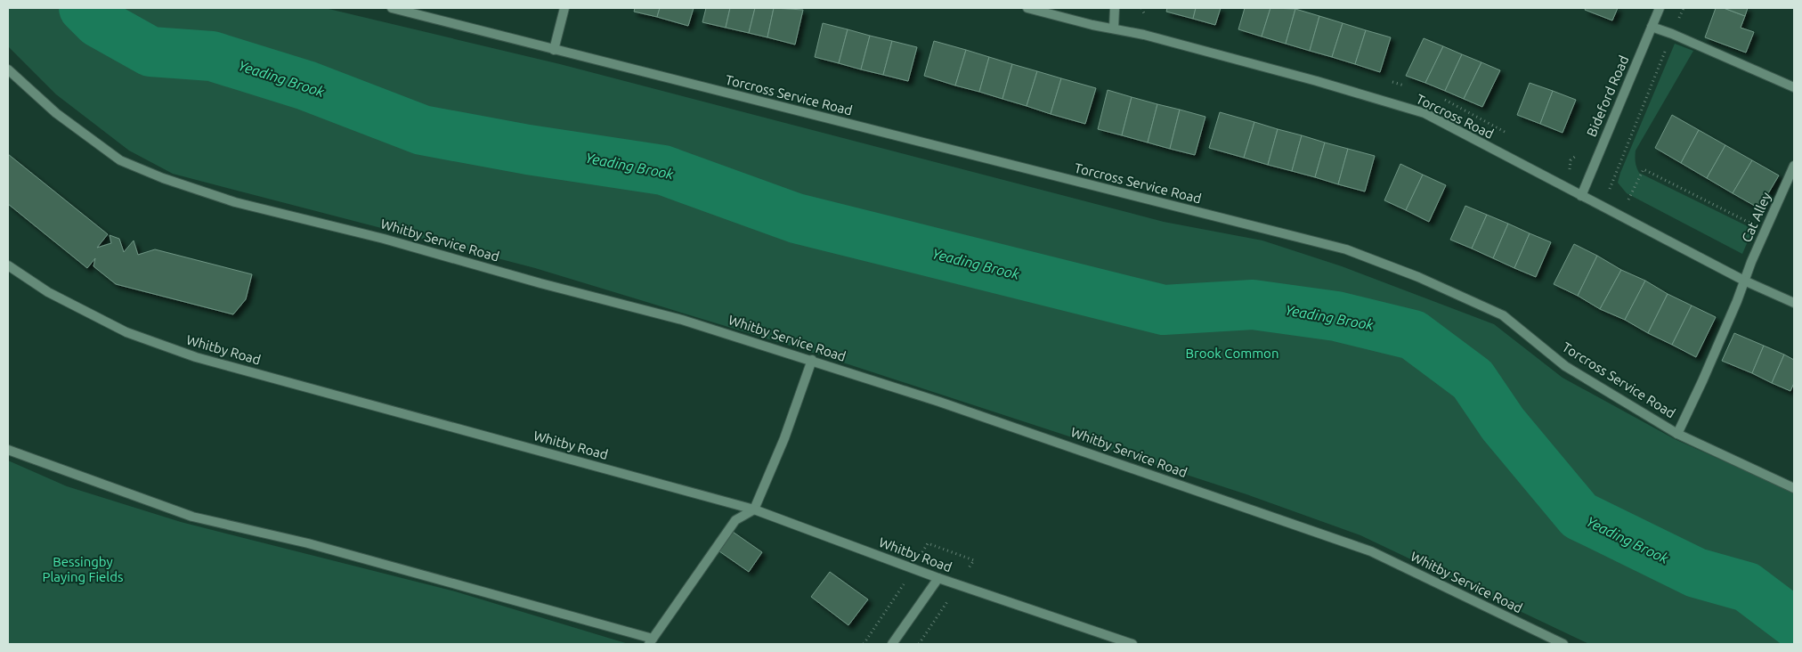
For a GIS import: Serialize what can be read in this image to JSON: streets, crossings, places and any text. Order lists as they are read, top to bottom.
{
  "streets": {
    "street": [
      "Torcross Service Road",
      "Bideford Road",
      "Torcross Road",
      "Cat Alley",
      "Whitby Service Road",
      "Whitby Road"
    ]
  },
  "crossings": [
    ["Torcross Service Road", "Torcross Road"],
    ["Torcross Service Road", "Cat Alley"],
    ["Bideford Road", "Torcross Road"],
    ["Torcross Road", "Cat Alley"]
  ],
  "water": ["Yeading Brook"],
  "parks": ["Brook Common", "Bessingby Playing Fields"]
}
